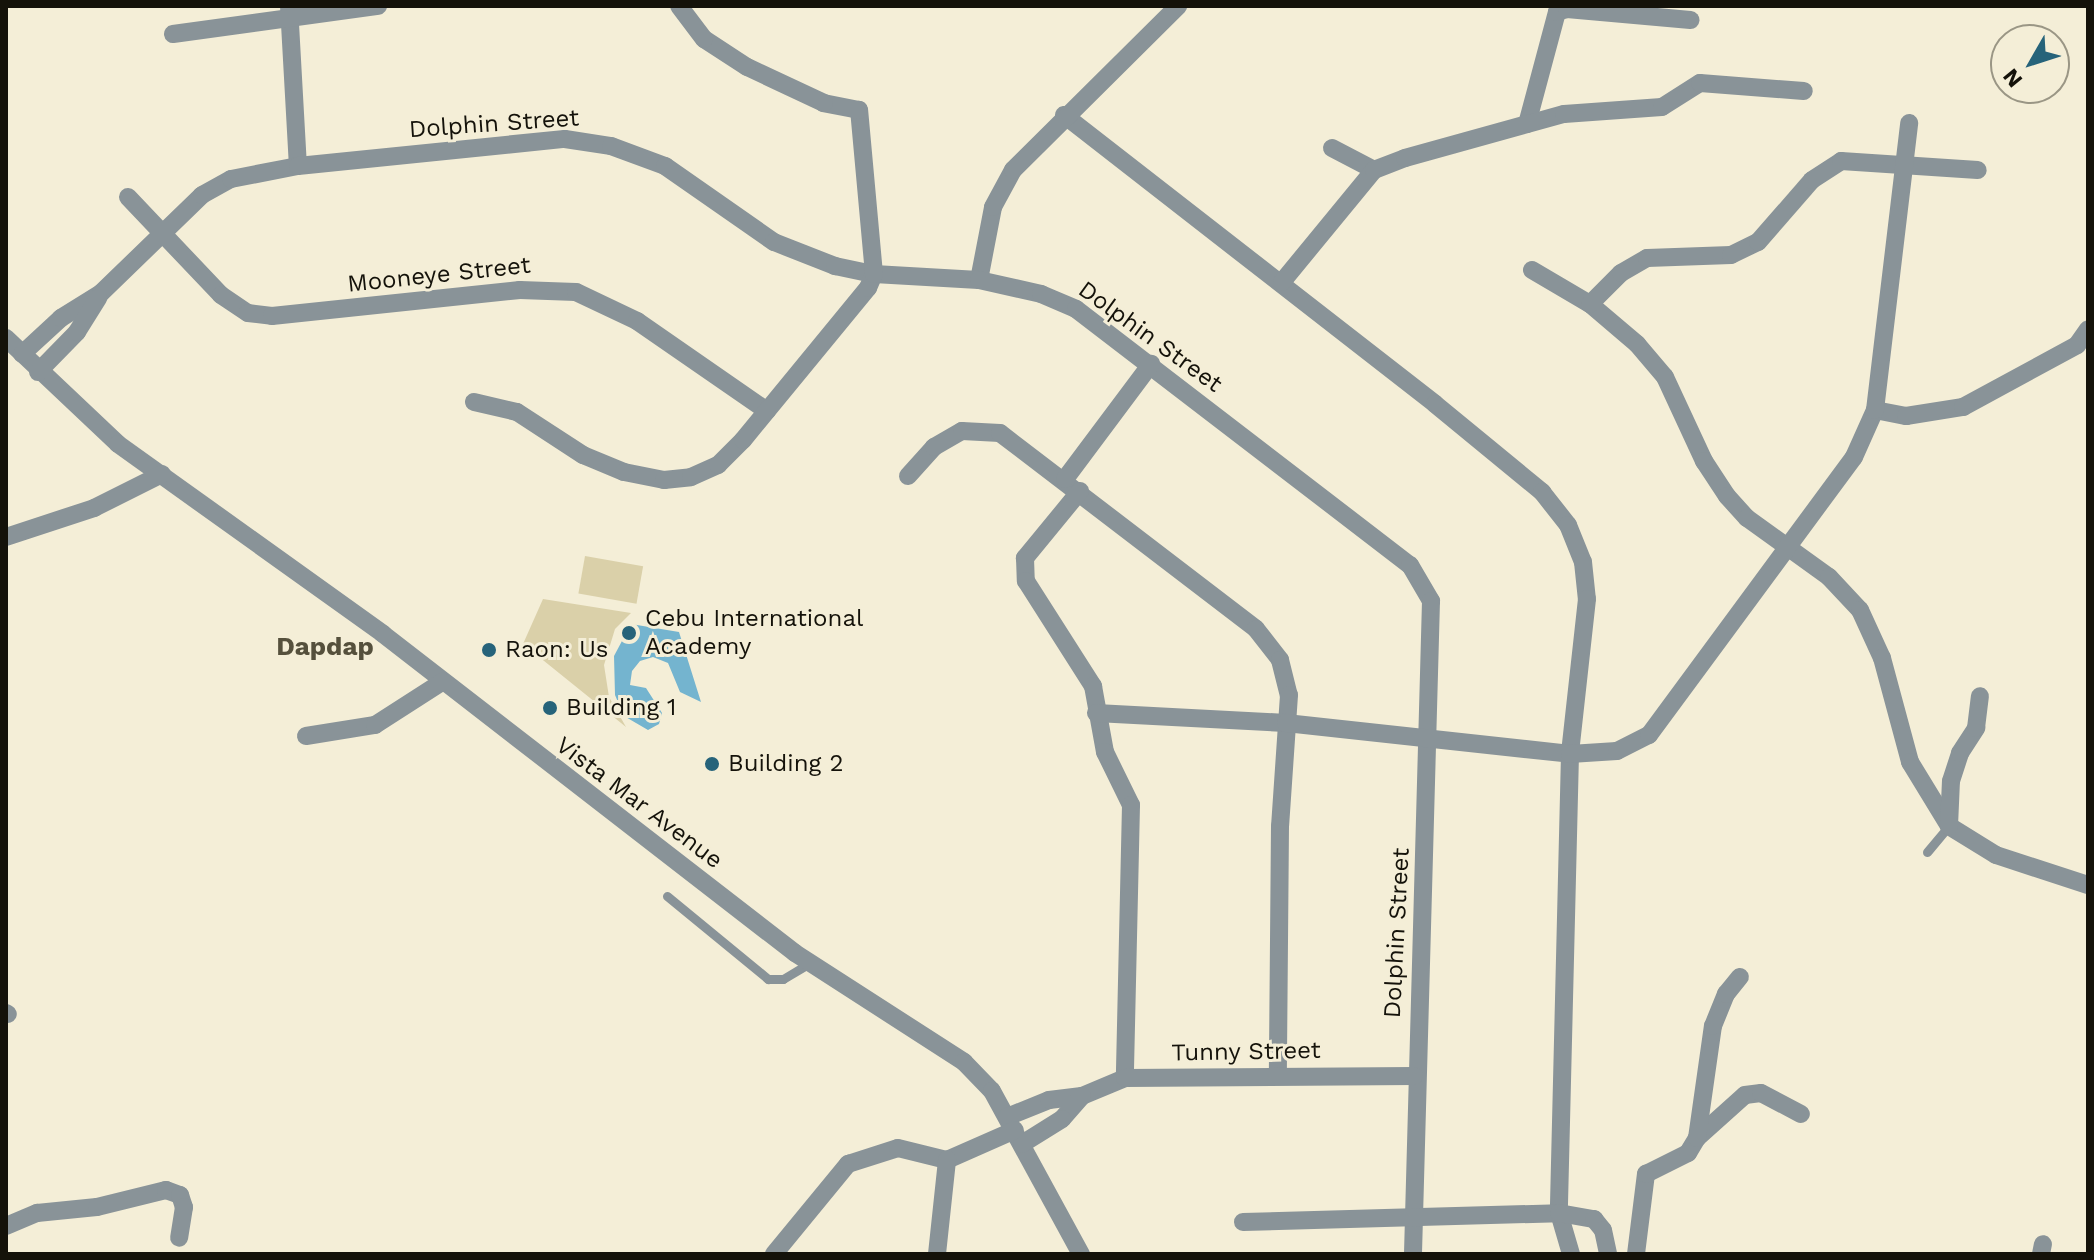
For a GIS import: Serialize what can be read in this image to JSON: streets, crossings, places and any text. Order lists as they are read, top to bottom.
{
  "streets": {
    "street": [
      "Dolphin Street",
      "Mooneye Street",
      "Vista Mar Avenue",
      "Tunny Street"
    ]
  },
  "crossings": [
    ["Dolphin Street", "Mooneye Street"],
    ["Dolphin Street", "Vista Mar Avenue"],
    ["Dolphin Street", "Tunny Street"],
    ["Vista Mar Avenue", "Tunny Street"]
  ],
  "districts": ["Dapdap"],
  "places": [
    "Cebu International Academy",
    "Raon: Us",
    "Building 1",
    "Building 2"
  ],
  "north": "bottom left"
}
